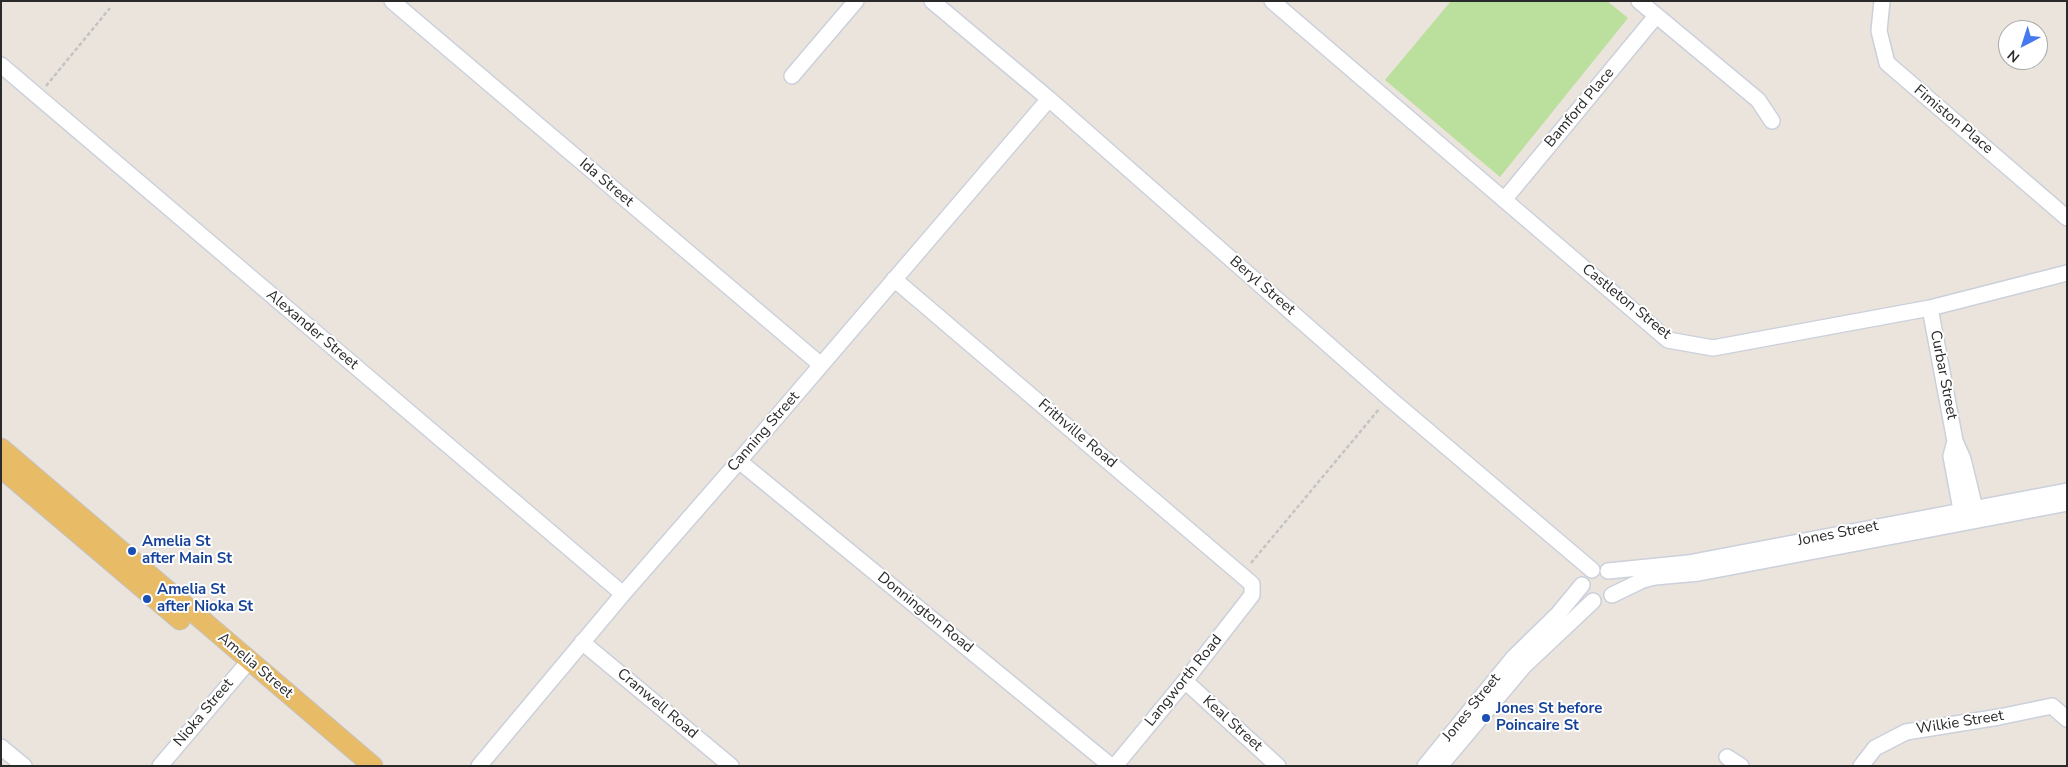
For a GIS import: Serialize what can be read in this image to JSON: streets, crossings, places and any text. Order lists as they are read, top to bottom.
{
  "streets": {
    "main road": ["Amelia Street"],
    "street": [
      "Bamford Place",
      "Fimiston Place",
      "Ida Street",
      "Beryl Street",
      "Castleton Street",
      "Alexander Street",
      "Curbar Street",
      "Canning Street",
      "Frithville Road",
      "Jones Street",
      "Donnington Road",
      "Langworth Road",
      "Cranwell Road",
      "Nioka Street",
      "Wilkie Street",
      "Keal Street"
    ]
  },
  "crossings": [
    ["Bamford Place", "Castleton Street"],
    ["Ida Street", "Canning Street"],
    ["Beryl Street", "Canning Street"],
    ["Beryl Street", "Jones Street"],
    ["Castleton Street", "Curbar Street"],
    ["Alexander Street", "Canning Street"],
    ["Curbar Street", "Jones Street"],
    ["Canning Street", "Frithville Road"],
    ["Canning Street", "Donnington Road"],
    ["Canning Street", "Cranwell Road"],
    ["Frithville Road", "Langworth Road"],
    ["Amelia Street", "Nioka Street"],
    ["Langworth Road", "Keal Street"]
  ],
  "places": ["Amelia St after Main St", "Amelia St after Nioka St", "Jones St before Poincaire St"],
  "north": "bottom left"
}
